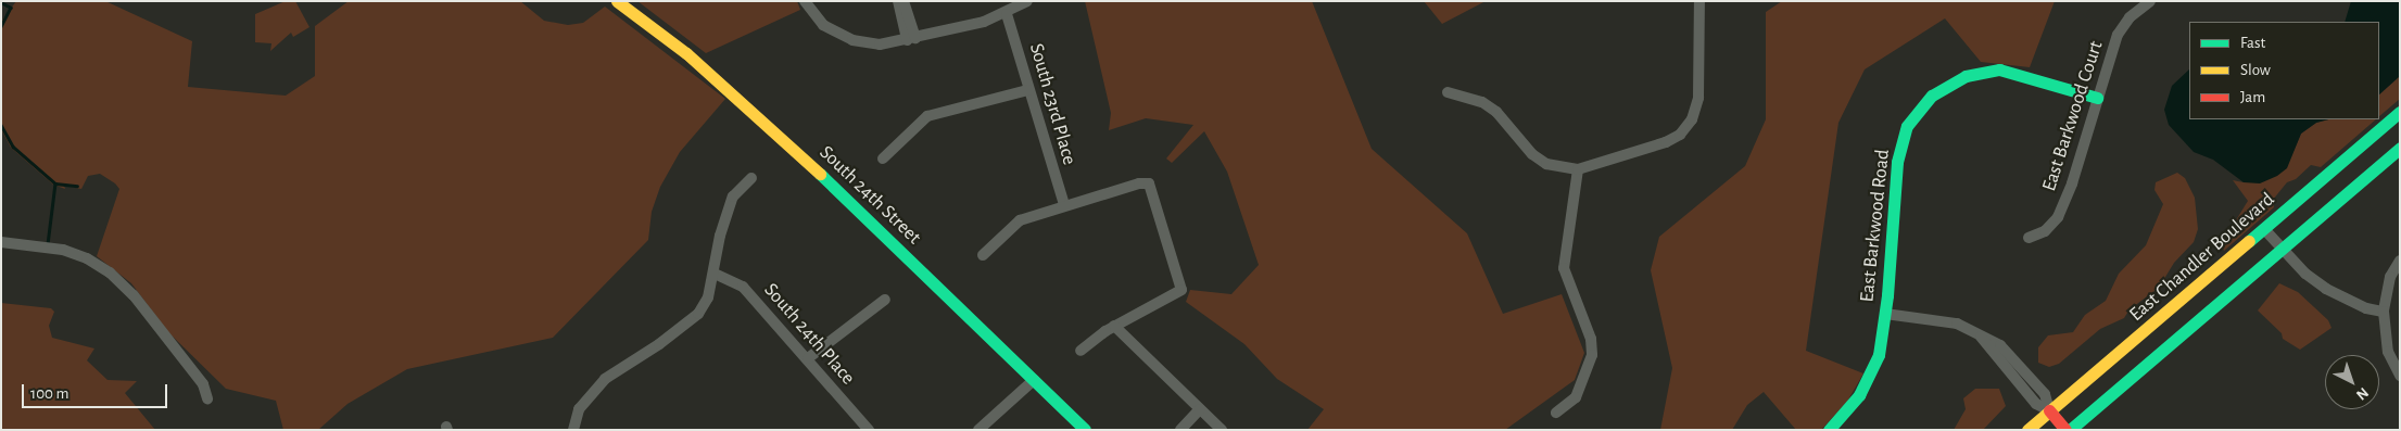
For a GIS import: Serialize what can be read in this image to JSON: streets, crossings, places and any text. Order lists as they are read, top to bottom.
{
  "streets": {
    "street": [
      "South 23rd Place",
      "East Barkwood Court",
      "South 24th Street",
      "East Barkwood Road",
      "East Chandler Boulevard",
      "South 24th Place"
    ]
  },
  "crossings": [
    ["East Barkwood Court", "East Barkwood Road"]
  ],
  "legend": ["Fast", "Slow", "Jam"],
  "scale_bar": "100 m",
  "north": "bottom right"
}
